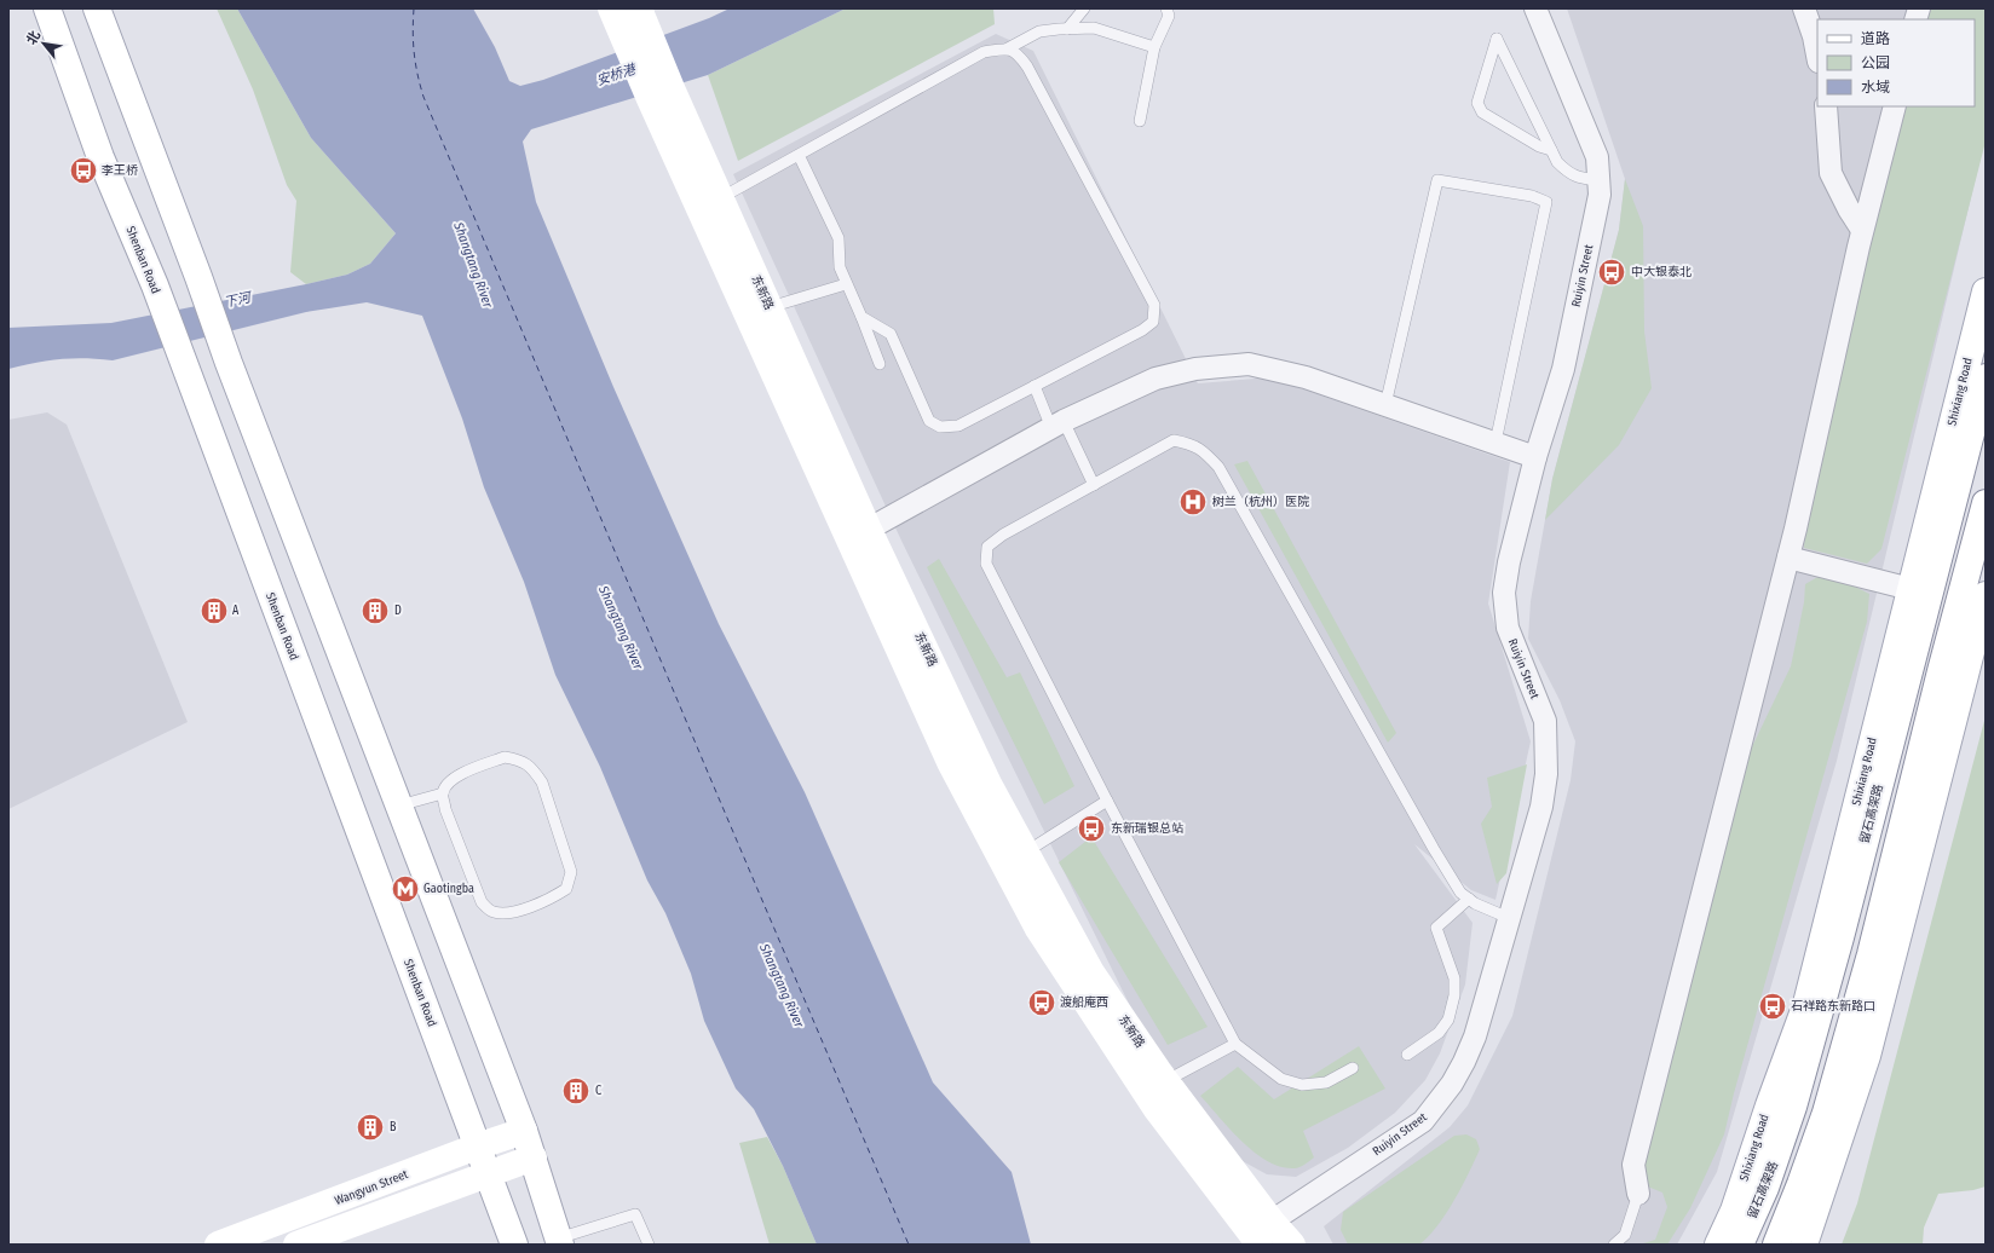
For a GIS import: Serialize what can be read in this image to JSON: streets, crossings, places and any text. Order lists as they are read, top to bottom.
{
  "streets": {
    "main road": [
      "Shenban Road",
      "东新路",
      "Shixiang Road",
      "留石高架路",
      "Wangyun Street"
    ],
    "street": ["Ruiyin Street"]
  },
  "crossings": [
    ["Shenban Road", "Wangyun Street"],
    ["Ruiyin Street", "东新路"]
  ],
  "water": ["安桥港", "Shangtang River", "下河"],
  "places": {
    "bus stop": [
      "李王桥",
      "中大银泰北",
      "东新瑞银总站",
      "渡船庵西",
      "石祥路东新路口"
    ],
    "hospital": ["树兰（杭州）医院"],
    "building": [
      "A",
      "D",
      "C",
      "B"
    ],
    "metro station": ["Gaotingba"]
  },
  "legend": ["道路", "公园", "水域"],
  "north": "top left"
}
